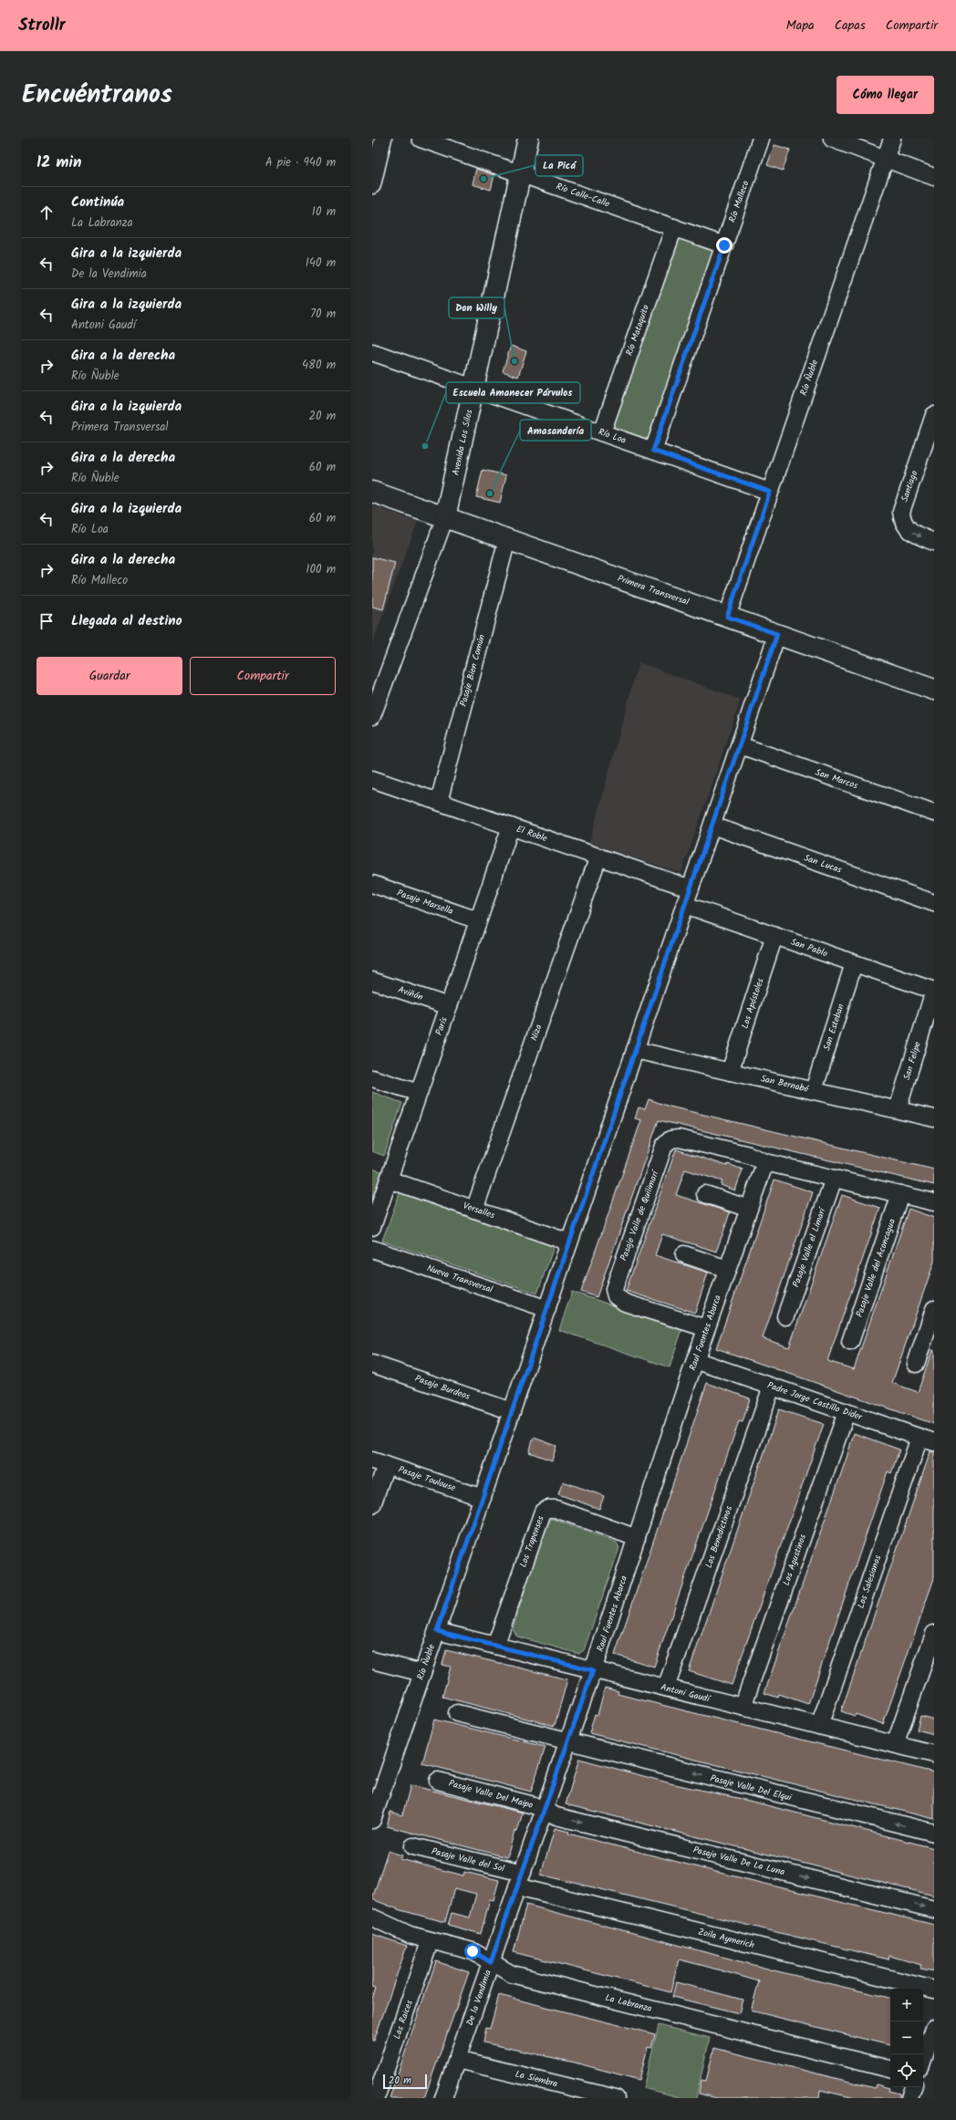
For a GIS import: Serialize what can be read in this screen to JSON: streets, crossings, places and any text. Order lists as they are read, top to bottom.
{
  "streets": {
    "main road": ["Avenida Los Silos", "Primera Transversal"],
    "street": [
      "Río Calle-Calle",
      "Río Malleco",
      "Río Mataquito",
      "Río Ñuble",
      "Río Loa",
      "Santiago",
      "Pasaje Bien Común",
      "San Marcos",
      "El Roble",
      "San Lucas",
      "Pasaje Marsella",
      "San Pablo",
      "Aviñón",
      "Los Apóstoles",
      "París",
      "San Esteban",
      "Niza",
      "San Felipe",
      "San Bernabé",
      "Versalles",
      "Pasaje Valle de Quilimarí",
      "Pasaje Valle el Limarí",
      "Pasaje Valle del Aconcagua",
      "Nueva Transversal",
      "Raul Fuentes Abarca",
      "Pasaje Burdeos",
      "Padre Jorge Castillo Dider",
      "Pasaje Toulouse",
      "Los Benedictinos",
      "Los Trapenses",
      "Los Agustinos",
      "Los Salesianos",
      "Antoni Gaudí",
      "Pasaje Valle Del Elqui",
      "Pasaje Valle Del Maipo",
      "Pasaje Valle del Sol",
      "Pasaje Valle De La Luna",
      "Zoila Aymerich",
      "De la Vendimia",
      "La Labranza",
      "Las Raices",
      "La Siembra"
    ]
  },
  "crossings": [
    ["Río Calle-Calle", "Río Malleco"],
    ["Río Calle-Calle", "Río Mataquito"],
    ["Río Calle-Calle", "Avenida Los Silos"],
    ["Río Malleco", "Río Loa"],
    ["Río Mataquito", "Río Loa"],
    ["Río Ñuble", "Río Loa"],
    ["Río Ñuble", "Primera Transversal"],
    ["Río Ñuble", "San Marcos"],
    ["Río Ñuble", "El Roble"],
    ["Río Ñuble", "San Lucas"],
    ["Río Ñuble", "San Pablo"],
    ["Río Ñuble", "San Bernabé"],
    ["Río Ñuble", "Versalles"],
    ["Río Ñuble", "Nueva Transversal"],
    ["Río Ñuble", "Pasaje Burdeos"],
    ["Río Ñuble", "Pasaje Toulouse"],
    ["Río Ñuble", "Antoni Gaudí"],
    ["Río Loa", "Avenida Los Silos"],
    ["Avenida Los Silos", "Primera Transversal"],
    ["Primera Transversal", "Pasaje Bien Común"],
    ["Pasaje Bien Común", "El Roble"],
    ["El Roble", "París"],
    ["El Roble", "Niza"],
    ["Pasaje Marsella", "París"],
    ["San Pablo", "Los Apóstoles"],
    ["San Pablo", "San Esteban"],
    ["San Pablo", "San Felipe"],
    ["Aviñón", "París"],
    ["Los Apóstoles", "San Bernabé"],
    ["París", "Versalles"],
    ["San Esteban", "San Bernabé"],
    ["Niza", "Versalles"],
    ["San Felipe", "San Bernabé"],
    ["Pasaje Valle de Quilimarí", "Raul Fuentes Abarca"],
    ["Raul Fuentes Abarca", "Padre Jorge Castillo Dider"],
    ["Raul Fuentes Abarca", "Los Trapenses"],
    ["Raul Fuentes Abarca", "Antoni Gaudí"],
    ["Raul Fuentes Abarca", "De la Vendimia"],
    ["Padre Jorge Castillo Dider", "Los Benedictinos"],
    ["Padre Jorge Castillo Dider", "Los Agustinos"],
    ["Padre Jorge Castillo Dider", "Los Salesianos"],
    ["Los Benedictinos", "Antoni Gaudí"],
    ["Los Trapenses", "Antoni Gaudí"],
    ["Los Agustinos", "Antoni Gaudí"],
    ["Los Salesianos", "Antoni Gaudí"],
    ["Antoni Gaudí", "De la Vendimia"],
    ["Pasaje Valle Del Elqui", "De la Vendimia"],
    ["Pasaje Valle Del Maipo", "Pasaje Valle De La Luna"],
    ["Pasaje Valle Del Maipo", "De la Vendimia"],
    ["Pasaje Valle del Sol", "Zoila Aymerich"],
    ["Pasaje Valle del Sol", "De la Vendimia"],
    ["Pasaje Valle De La Luna", "De la Vendimia"],
    ["Zoila Aymerich", "De la Vendimia"],
    ["De la Vendimia", "La Labranza"],
    ["De la Vendimia", "La Siembra"],
    ["La Labranza", "Las Raices"]
  ],
  "one_way": ["Santiago", "Pasaje Valle Del Elqui", "Pasaje Valle De La Luna"],
  "places": [
    "La Picá",
    "Don Willy",
    "Escuela Amanecer Párvulos",
    "Amasandería"
  ],
  "scale_bar": "20 m",
  "page": {
    "header": "Strollr",
    "nav": ["Mapa", "Capas", "Compartir"],
    "title": "Encuéntranos",
    "buttons": [
      "Cómo llegar",
      ["Guardar", "Compartir"]
    ],
    "heading": ["12 min", "A pie · 940 m"],
    "list": [
      ["Continúa", "La Labranza", "10 m"],
      ["Gira a la izquierda", "De la Vendimia", "140 m"],
      ["Gira a la izquierda", "Antoni Gaudí", "70 m"],
      ["Gira a la derecha", "Río Ñuble", "480 m"],
      ["Gira a la izquierda", "Primera Transversal", "20 m"],
      ["Gira a la derecha", "Río Ñuble", "60 m"],
      ["Gira a la izquierda", "Río Loa", "60 m"],
      ["Gira a la derecha", "Río Malleco", "100 m"],
      "Llegada al destino"
    ],
    "map_buttons": ["+", "−"],
    "scale": "20 m"
  }
}
